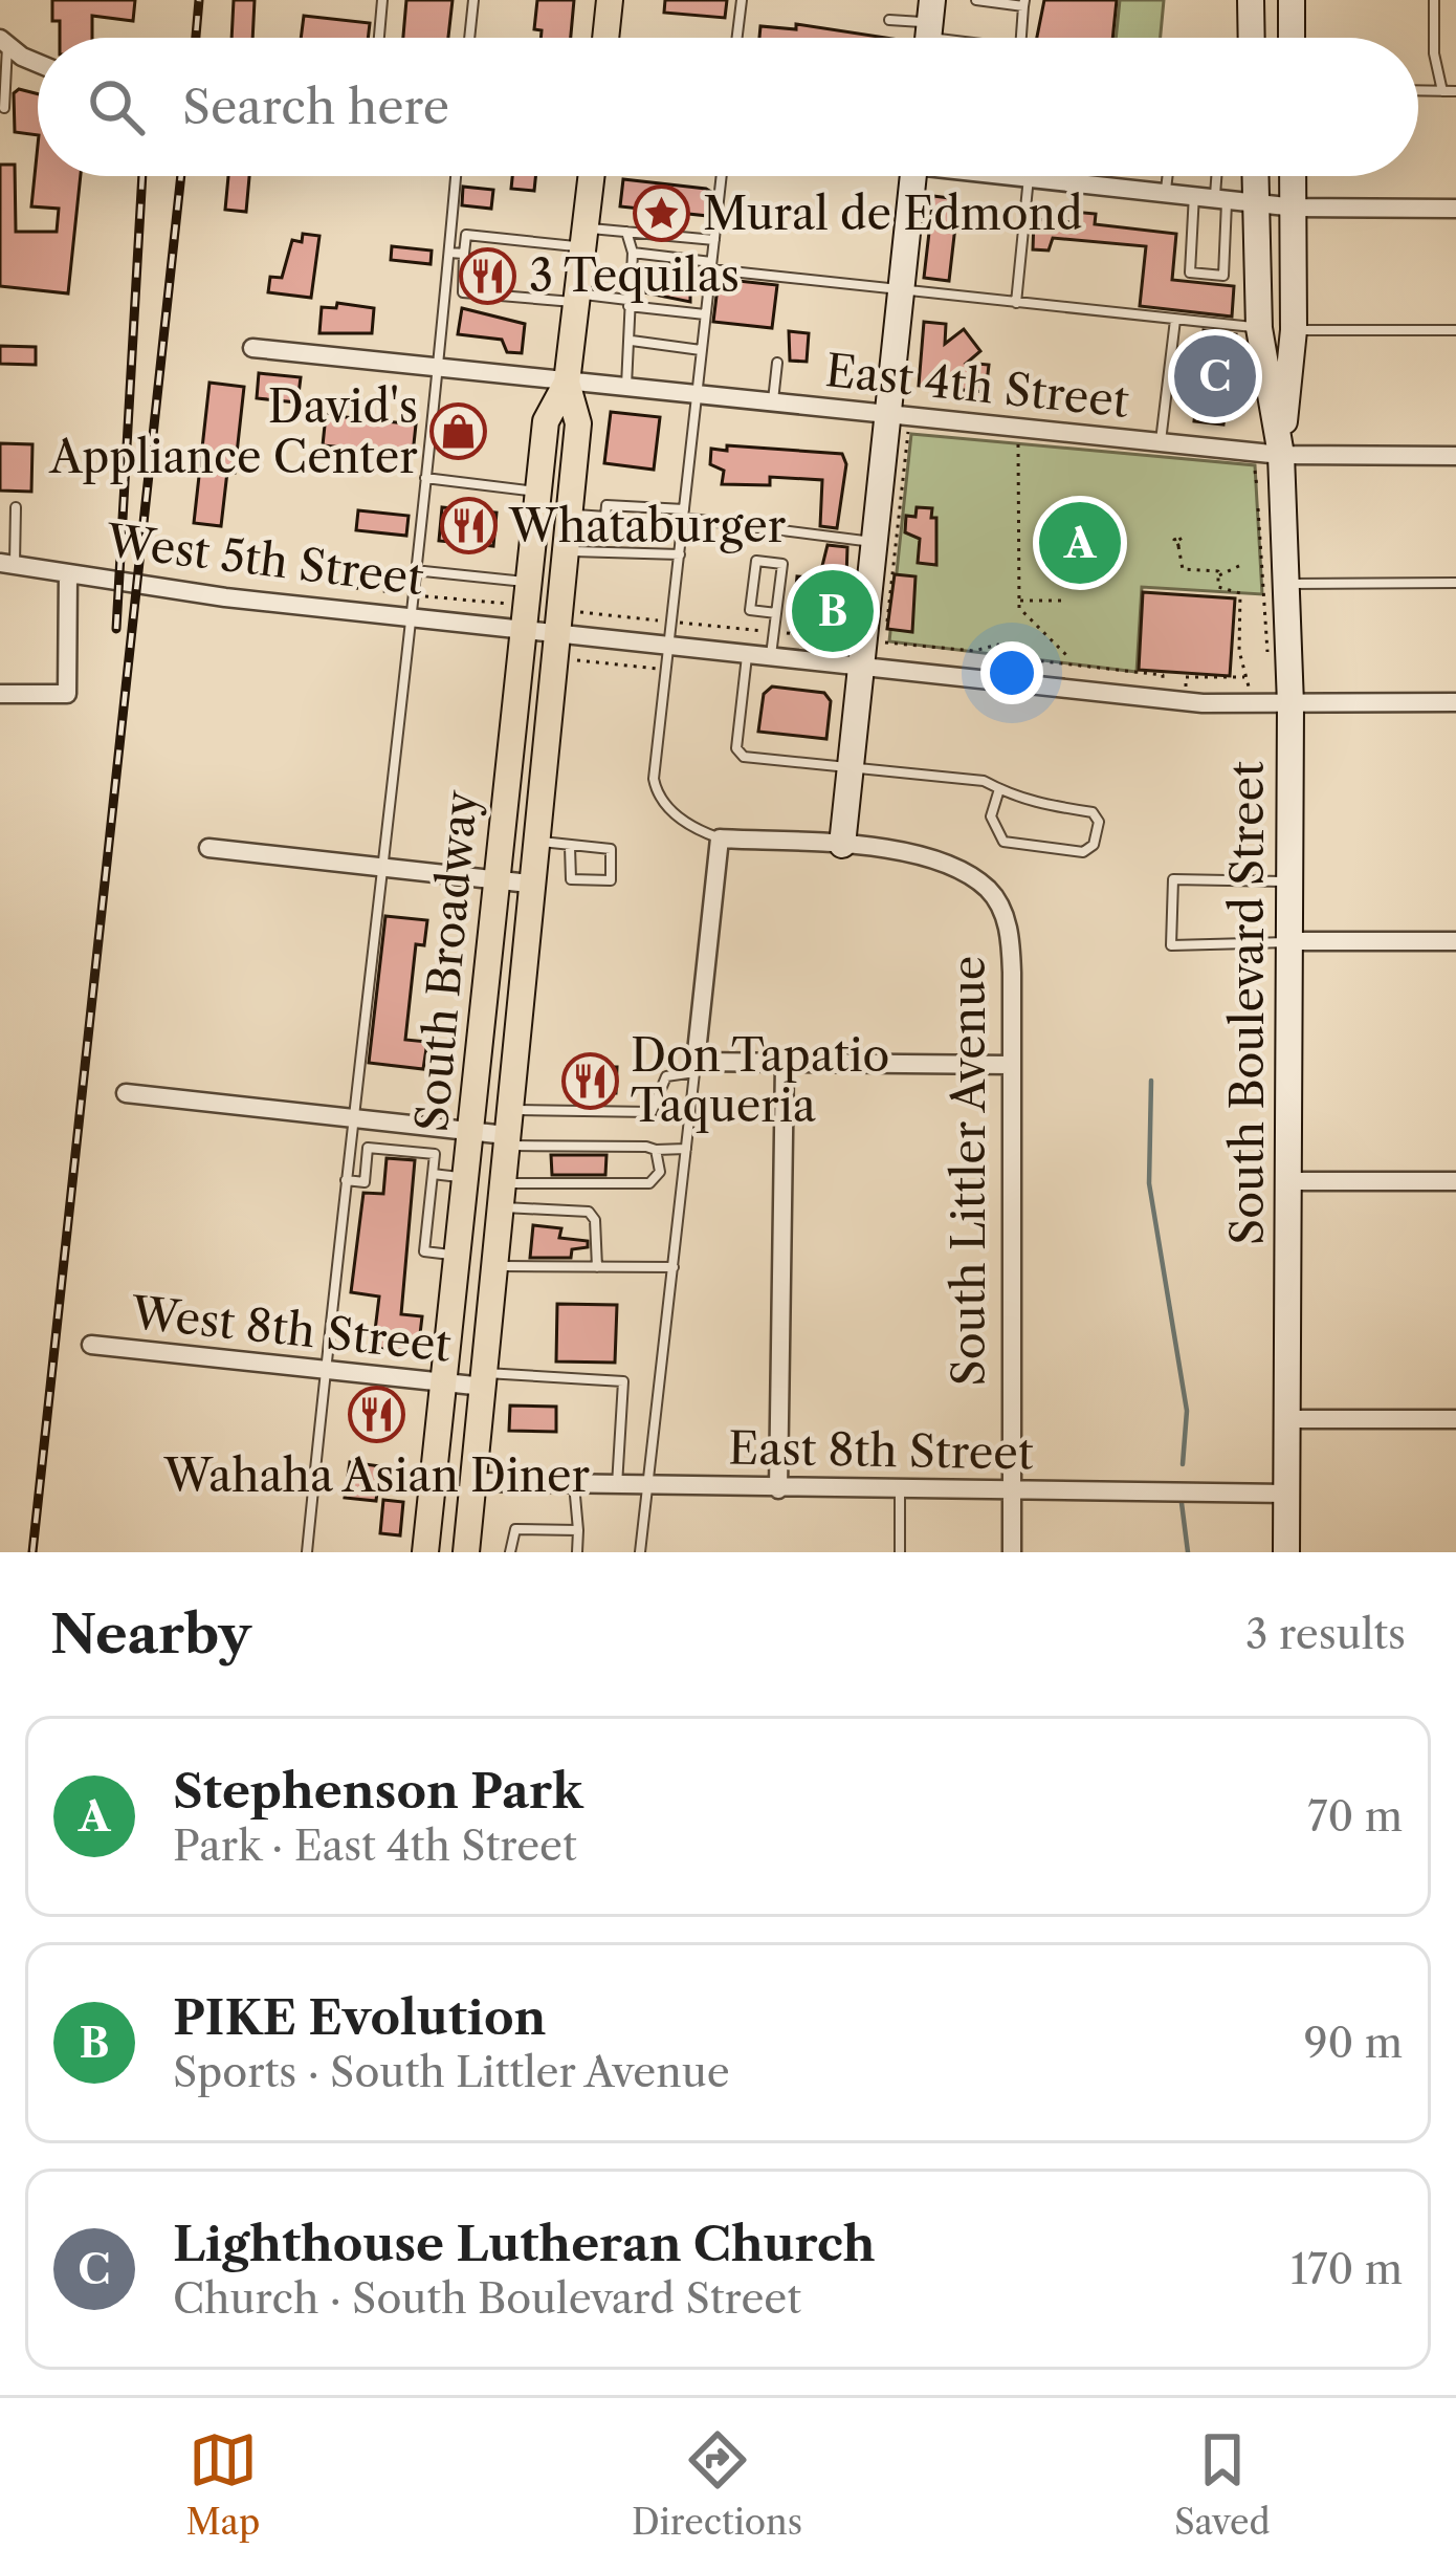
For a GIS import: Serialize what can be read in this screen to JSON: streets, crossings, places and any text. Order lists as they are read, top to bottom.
{
  "streets": {
    "main road": ["South Broadway", "South Boulevard Street"],
    "street": [
      "East 4th Street",
      "West 5th Street",
      "South Littler Avenue",
      "West 8th Street",
      "East 8th Street"
    ]
  },
  "crossings": [
    ["East 4th Street", "South Broadway"],
    ["East 4th Street", "South Boulevard Street"],
    ["West 5th Street", "South Broadway"],
    ["West 5th Street", "South Boulevard Street"],
    ["South Broadway", "West 8th Street"],
    ["South Broadway", "East 8th Street"],
    ["South Boulevard Street", "East 8th Street"],
    ["South Littler Avenue", "East 8th Street"]
  ],
  "places": {
    "place": ["Mural de Edmond"],
    "restaurant": [
      "3 Tequilas",
      "Whataburger",
      "Don Tapatio Taqueria",
      "Wahaha Asian Diner"
    ],
    "shop": ["David's Appliance Center"]
  },
  "page": {
    "search": "Search here",
    "pins": ["C", "A", "B"],
    "heading": ["Nearby", "3 results"],
    "list": [
      {
        "mark": "A",
        "name": "Stephenson Park",
        "note": "Park · East 4th Street",
        "value": "70 m"
      },
      {
        "mark": "B",
        "name": "PIKE Evolution",
        "note": "Sports · South Littler Avenue",
        "value": "90 m"
      },
      {
        "mark": "C",
        "name": "Lighthouse Lutheran Church",
        "note": "Church · South Boulevard Street",
        "value": "170 m"
      }
    ],
    "nav": ["Map", "Directions", "Saved"]
  }
}
